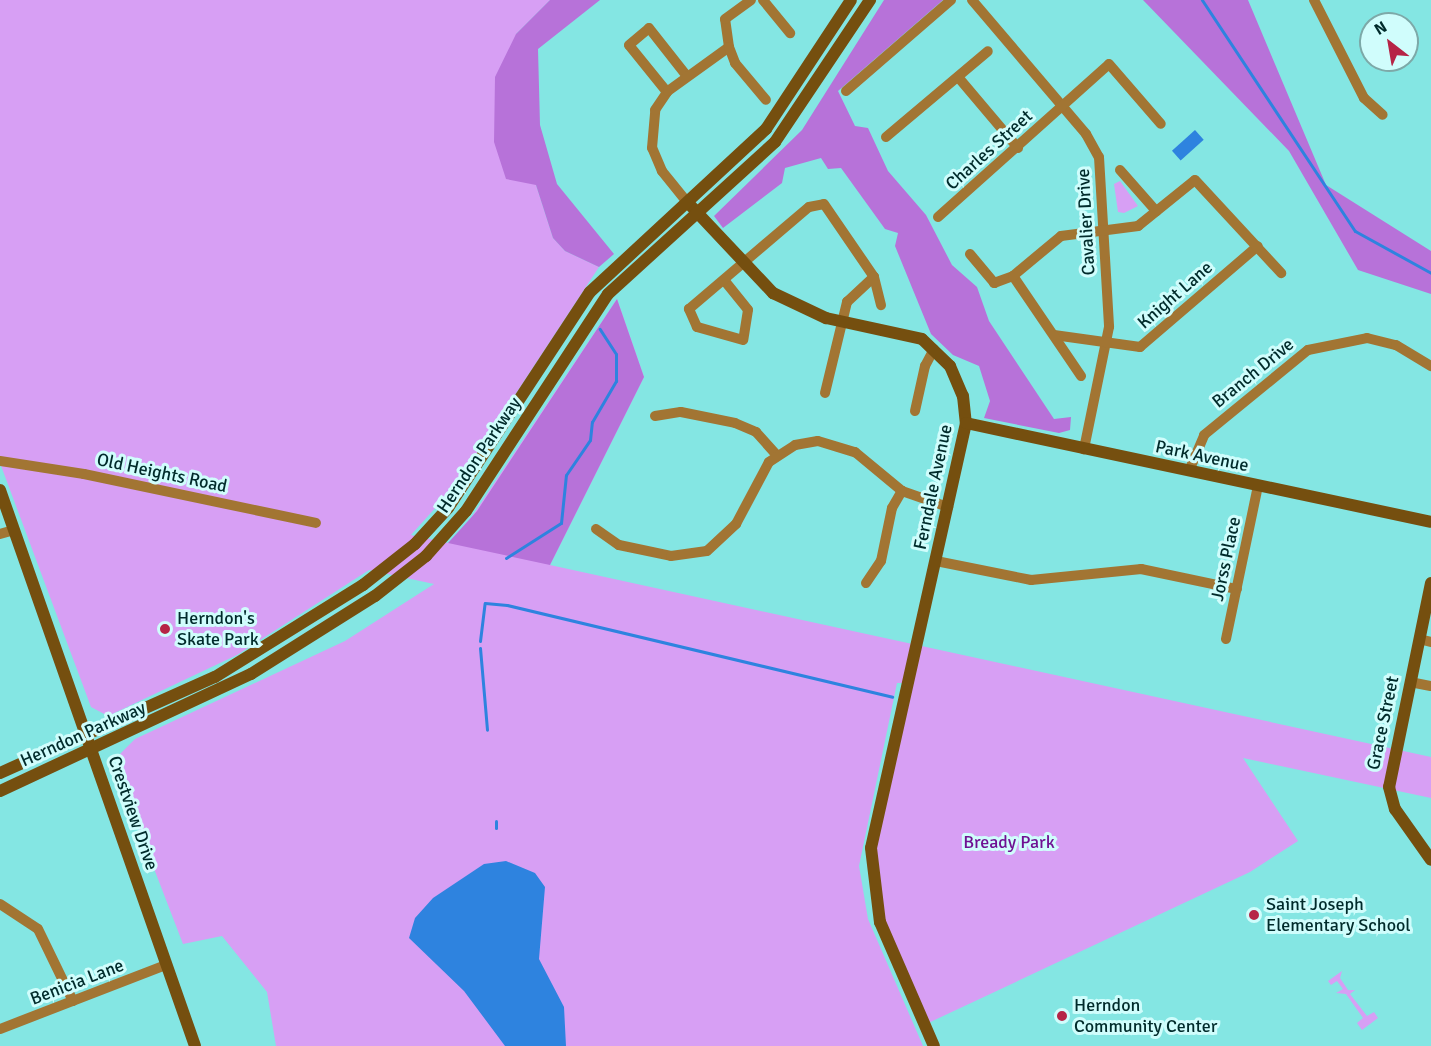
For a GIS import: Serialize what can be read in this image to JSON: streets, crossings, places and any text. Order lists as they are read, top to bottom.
{
  "streets": {
    "main road": [
      "Herndon Parkway",
      "Park Avenue",
      "Ferndale Avenue",
      "Grace Street",
      "Crestview Drive"
    ],
    "street": [
      "Charles Street",
      "Cavalier Drive",
      "Knight Lane",
      "Branch Drive",
      "Old Heights Road",
      "Jorss Place",
      "Benicia Lane"
    ]
  },
  "crossings": [
    ["Charles Street", "Cavalier Drive"],
    ["Cavalier Drive", "Knight Lane"],
    ["Cavalier Drive", "Park Avenue"],
    ["Branch Drive", "Park Avenue"],
    ["Herndon Parkway", "Ferndale Avenue"],
    ["Herndon Parkway", "Crestview Drive"],
    ["Park Avenue", "Ferndale Avenue"],
    ["Park Avenue", "Jorss Place"],
    ["Crestview Drive", "Benicia Lane"]
  ],
  "parks": ["Bready Park"],
  "places": ["Herndon's Skate Park", "Saint Joseph Elementary School", "Herndon Community Center"],
  "north": "top left"
}
